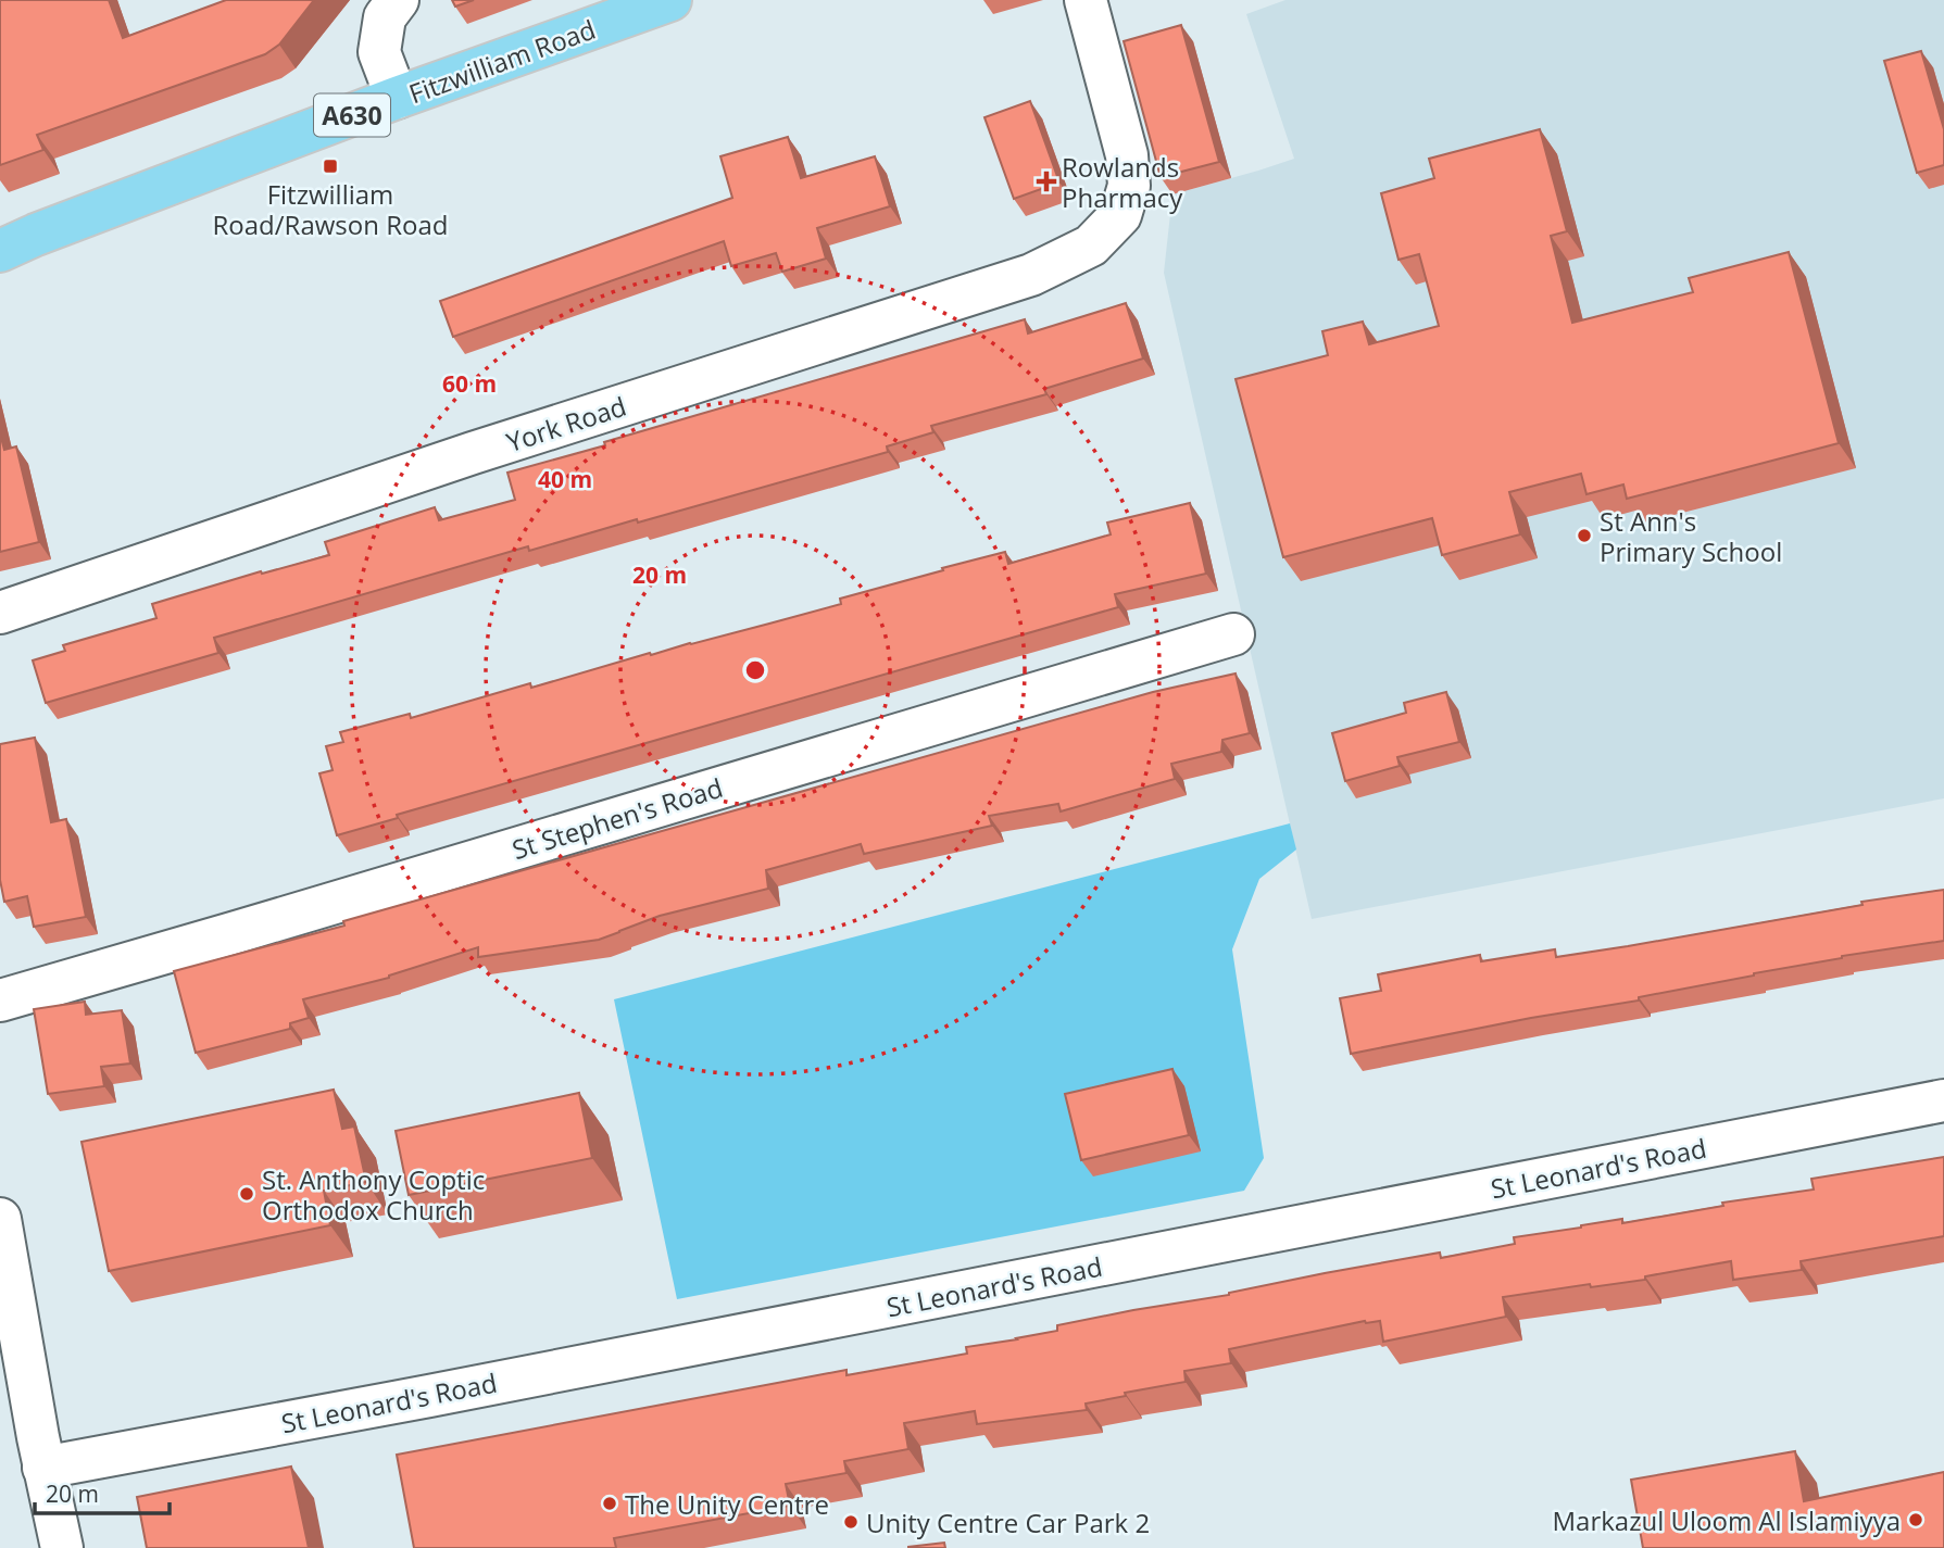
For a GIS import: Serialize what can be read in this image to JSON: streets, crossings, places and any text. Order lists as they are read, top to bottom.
{
  "streets": {
    "main road": ["Fitzwilliam Road", "A630"],
    "street": ["York Road", "St Stephen's Road", "St Leonard's Road"]
  },
  "places": {
    "transit": ["Fitzwilliam Road/Rawson Road"],
    "health": ["Rowlands Pharmacy"],
    "other": [
      "St Ann's Primary School",
      "St. Anthony Coptic Orthodox Church",
      "The Unity Centre",
      "Markazul Uloom Al Islamiyya",
      "Unity Centre Car Park 2"
    ]
  },
  "scale_bar": "20 m",
  "rings": ["60 m", "40 m", "20 m"]
}
